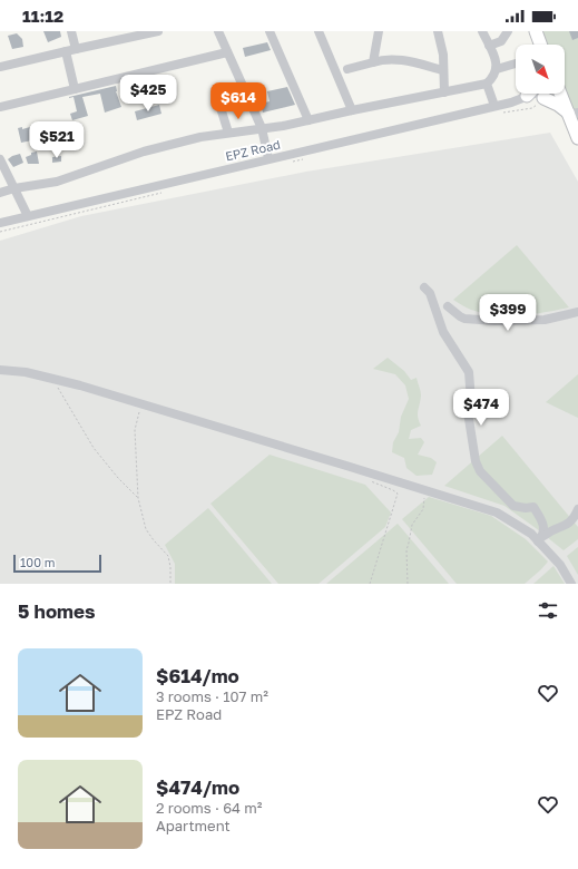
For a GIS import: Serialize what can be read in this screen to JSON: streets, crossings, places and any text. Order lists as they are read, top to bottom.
{
  "streets": {
    "street": ["EPZ Road"]
  },
  "scale_bar": "100 m",
  "north": "bottom right",
  "page": {
    "status": "11:12",
    "price": [
      "$425",
      "$614",
      "$521",
      "$399",
      "$474"
    ],
    "scale": "100 m",
    "heading": "5 homes",
    "list": [
      {
        "name": "$614/mo",
        "note": "3 rooms · 107 m² · EPZ Road"
      },
      {
        "name": "$474/mo",
        "note": "2 rooms · 64 m² · Apartment"
      }
    ]
  }
}
